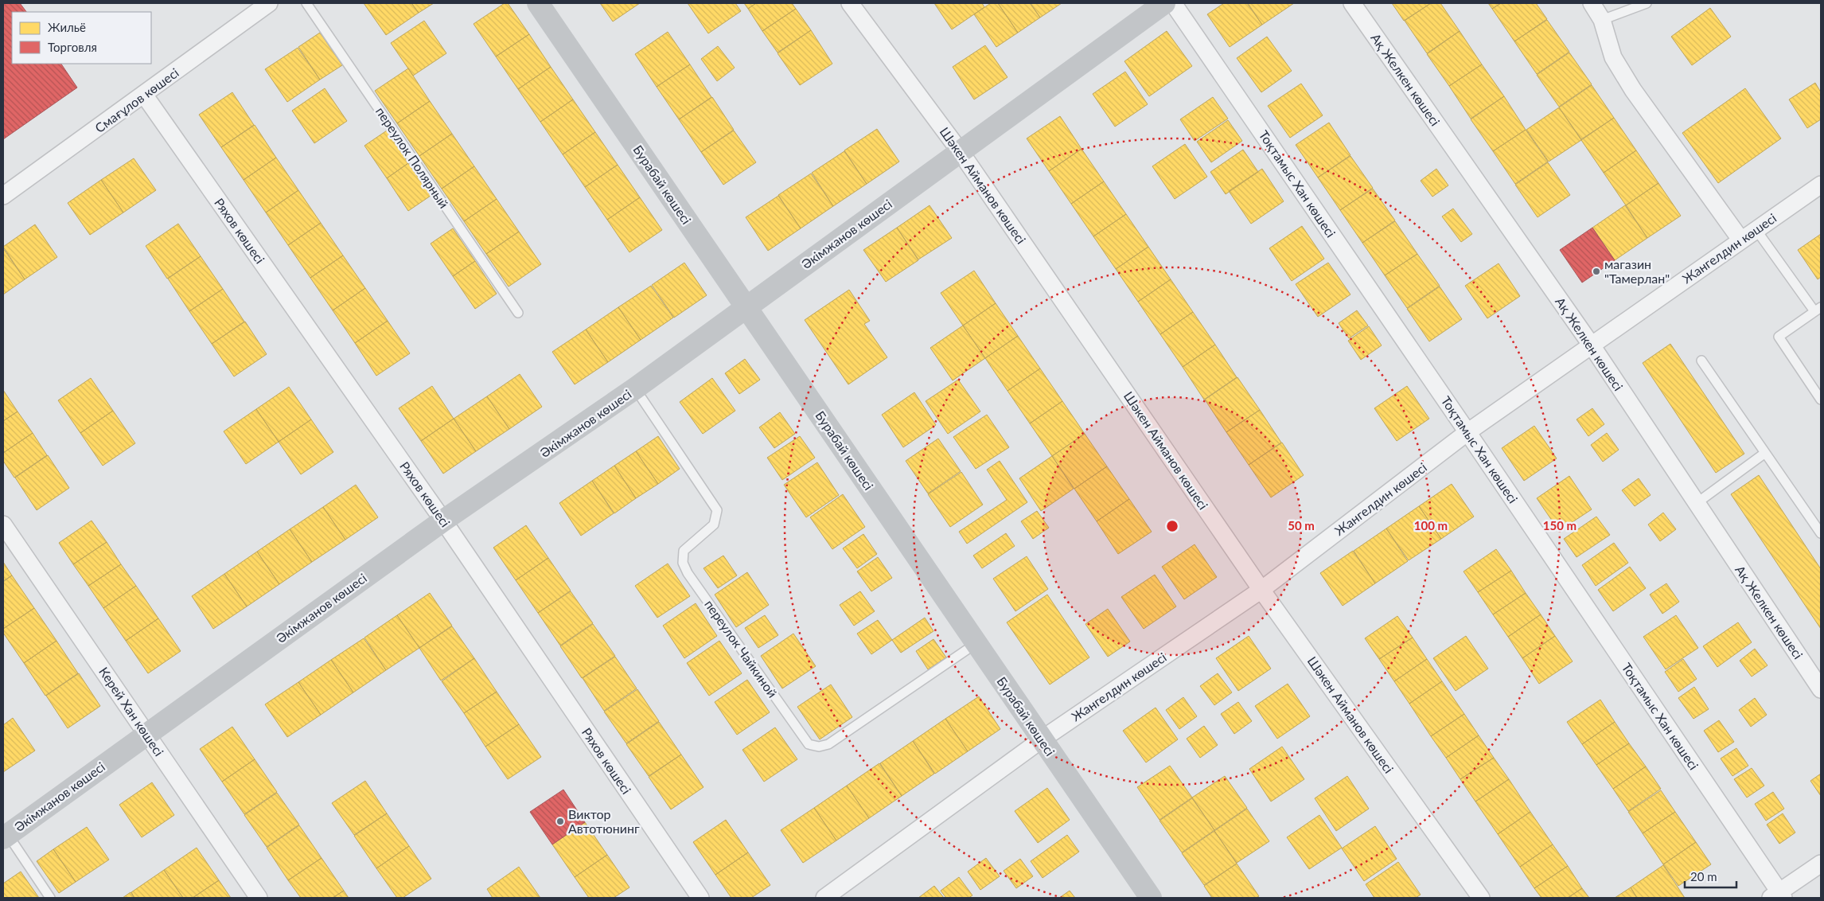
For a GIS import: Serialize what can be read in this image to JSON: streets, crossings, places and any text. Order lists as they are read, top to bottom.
{
  "streets": {
    "main road": ["Бурабай көшесі", "Әкімжанов көшесі"],
    "street": [
      "Ақ Желкен көшесі",
      "Смағұлов көшесі",
      "Тоқтамыс Хан көшесі",
      "Шәкен Айманов көшесі",
      "Ряхов көшесі",
      "Жангелдин көшесі",
      "Керей Хан көшесі"
    ],
    "lane": ["переулок Полярный", "переулок Чайкиной"]
  },
  "crossings": [
    ["Ақ Желкен көшесі", "Жангелдин көшесі"],
    ["Смағұлов көшесі", "Ряхов көшесі"],
    ["Тоқтамыс Хан көшесі", "Жангелдин көшесі"],
    ["Бурабай көшесі", "Әкімжанов көшесі"],
    ["Бурабай көшесі", "Жангелдин көшесі"],
    ["Бурабай көшесі", "переулок Чайкиной"],
    ["Шәкен Айманов көшесі", "Әкімжанов көшесі"],
    ["Шәкен Айманов көшесі", "Жангелдин көшесі"],
    ["Ряхов көшесі", "Әкімжанов көшесі"],
    ["Әкімжанов көшесі", "переулок Чайкиной"],
    ["Әкімжанов көшесі", "Керей Хан көшесі"]
  ],
  "places": ["магазин \"Тамерлан\"", "Виктор Автотюнинг"],
  "legend": ["Жильё", "Торговля"],
  "scale_bar": "20 m",
  "rings": ["50 m", "100 m", "150 m"]
}
